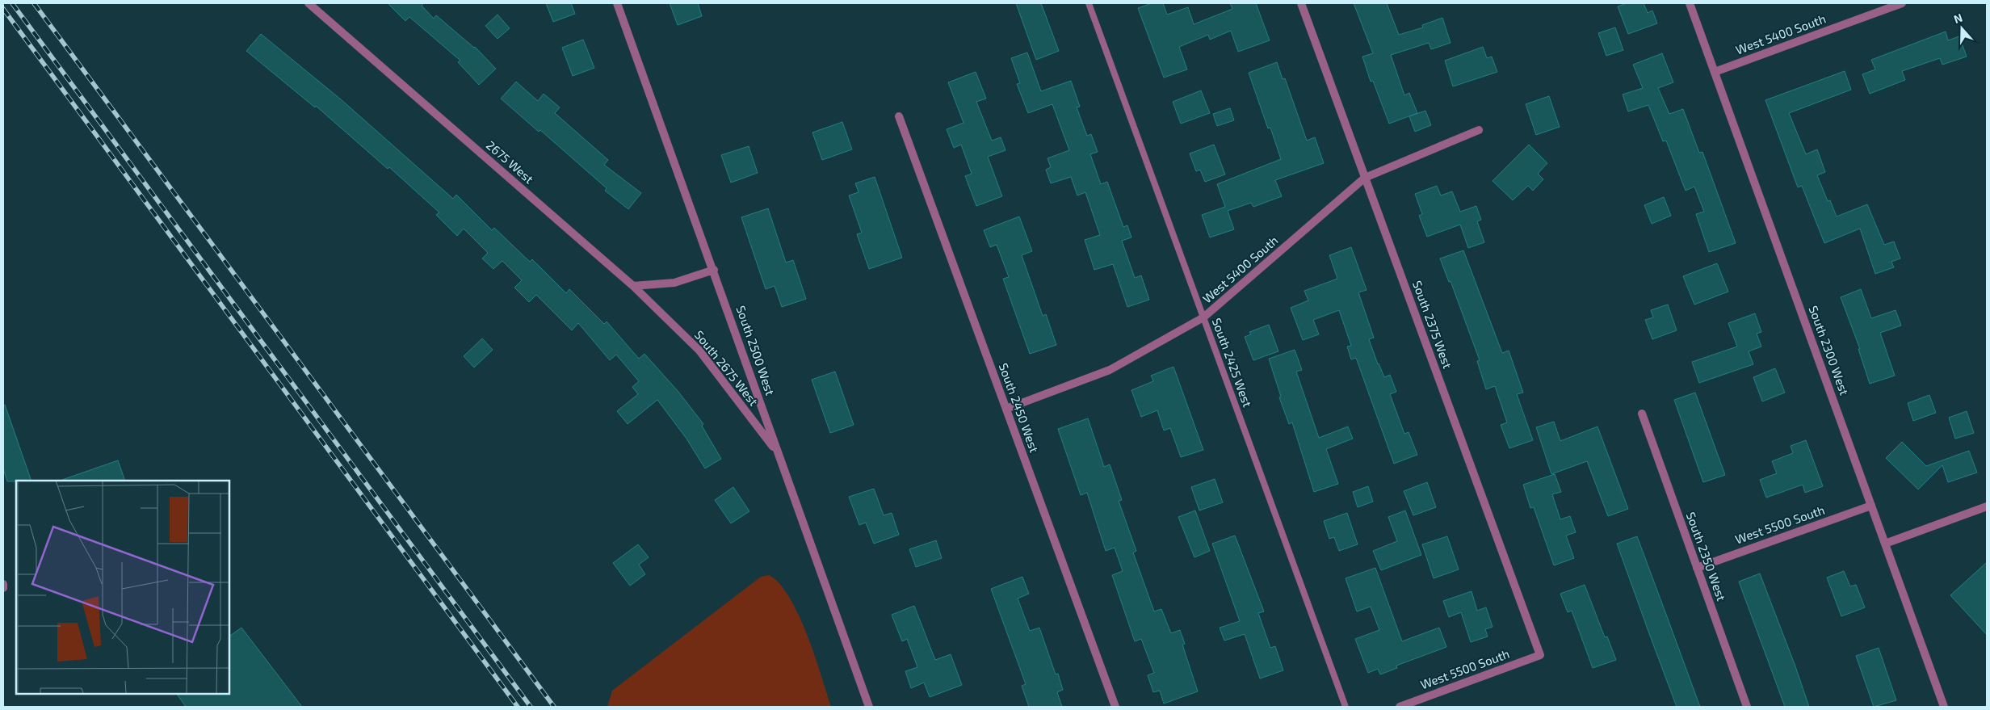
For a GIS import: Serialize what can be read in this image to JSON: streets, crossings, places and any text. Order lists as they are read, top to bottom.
{
  "streets": {
    "street": [
      "West 5400 South",
      "2675 West",
      "South 2375 West",
      "South 2500 West",
      "South 2300 West",
      "South 2675 West",
      "South 2450 West",
      "West 5500 South",
      "South 2350 West"
    ],
    "lane": ["South 2425 West"]
  },
  "crossings": [
    ["West 5400 South", "South 2375 West"],
    ["West 5400 South", "South 2300 West"],
    ["West 5400 South", "South 2425 West"],
    ["West 5400 South", "South 2450 West"],
    ["2675 West", "South 2675 West"],
    ["South 2375 West", "West 5500 South"],
    ["South 2500 West", "South 2675 West"],
    ["South 2300 West", "West 5500 South"],
    ["West 5500 South", "South 2350 West"]
  ],
  "north": "top"
}
